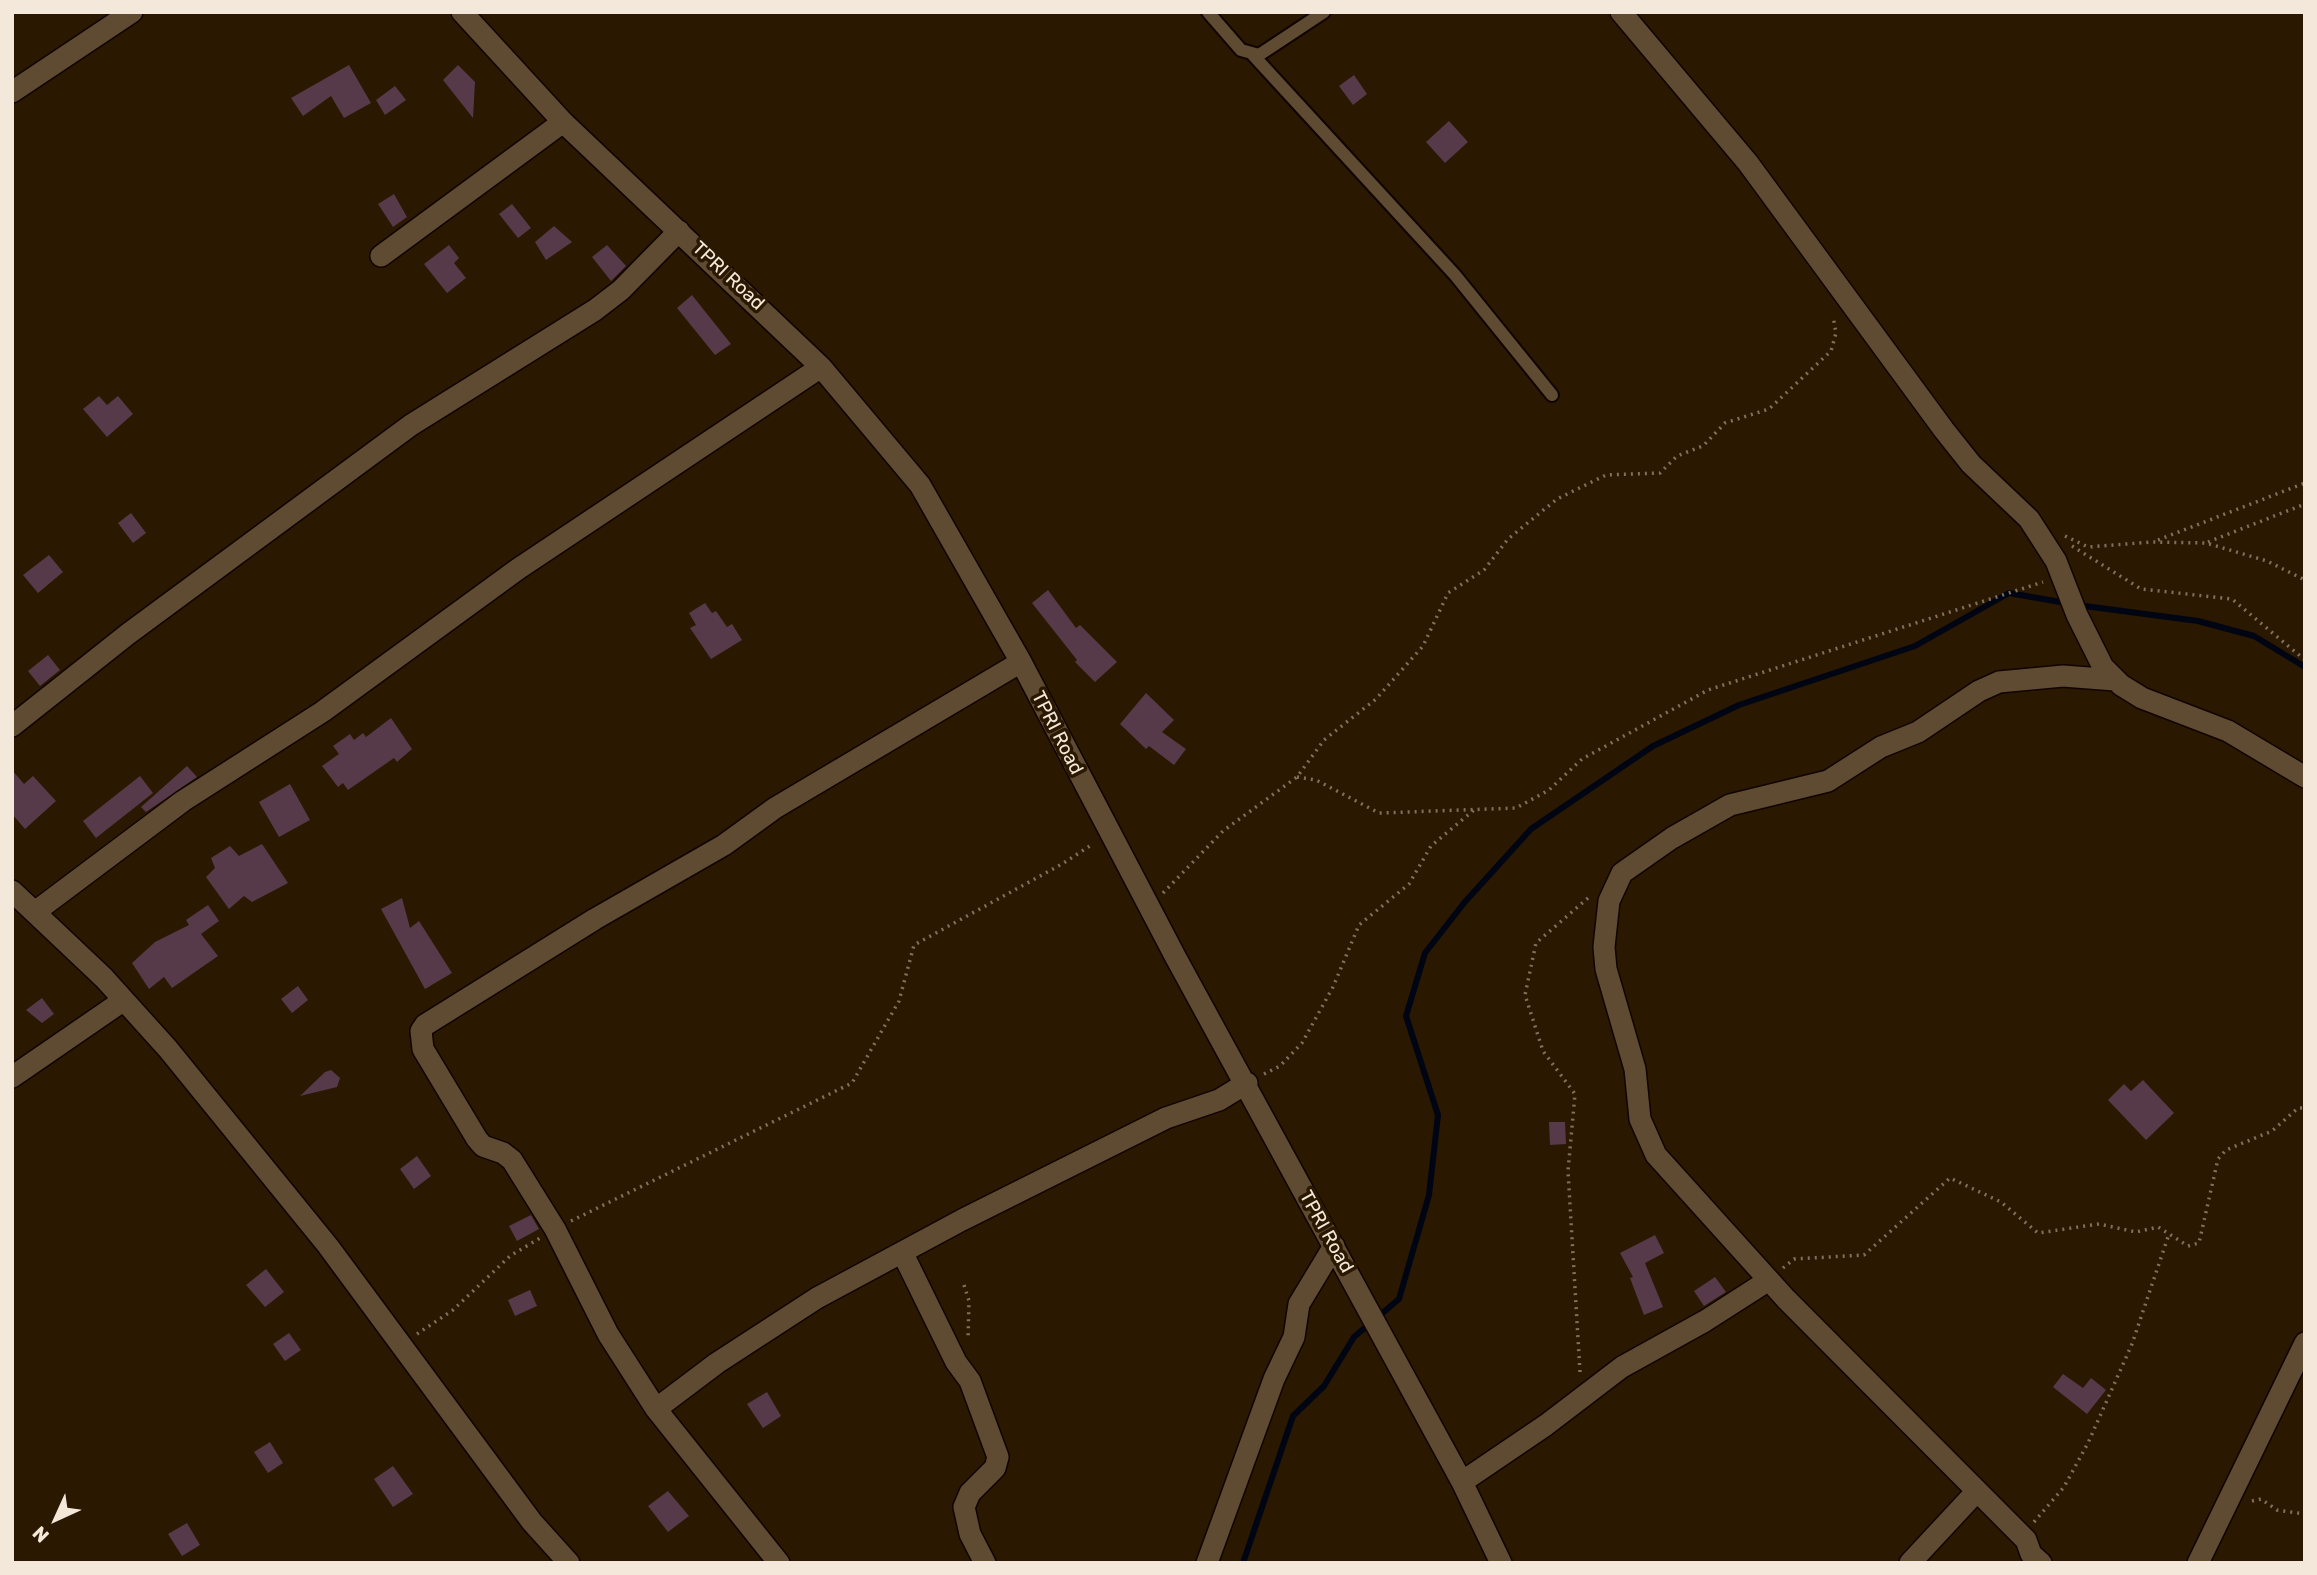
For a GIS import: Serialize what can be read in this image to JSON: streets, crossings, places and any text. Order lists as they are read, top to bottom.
{
  "streets": {
    "street": ["TPRI Road"]
  },
  "north": "bottom left"
}
